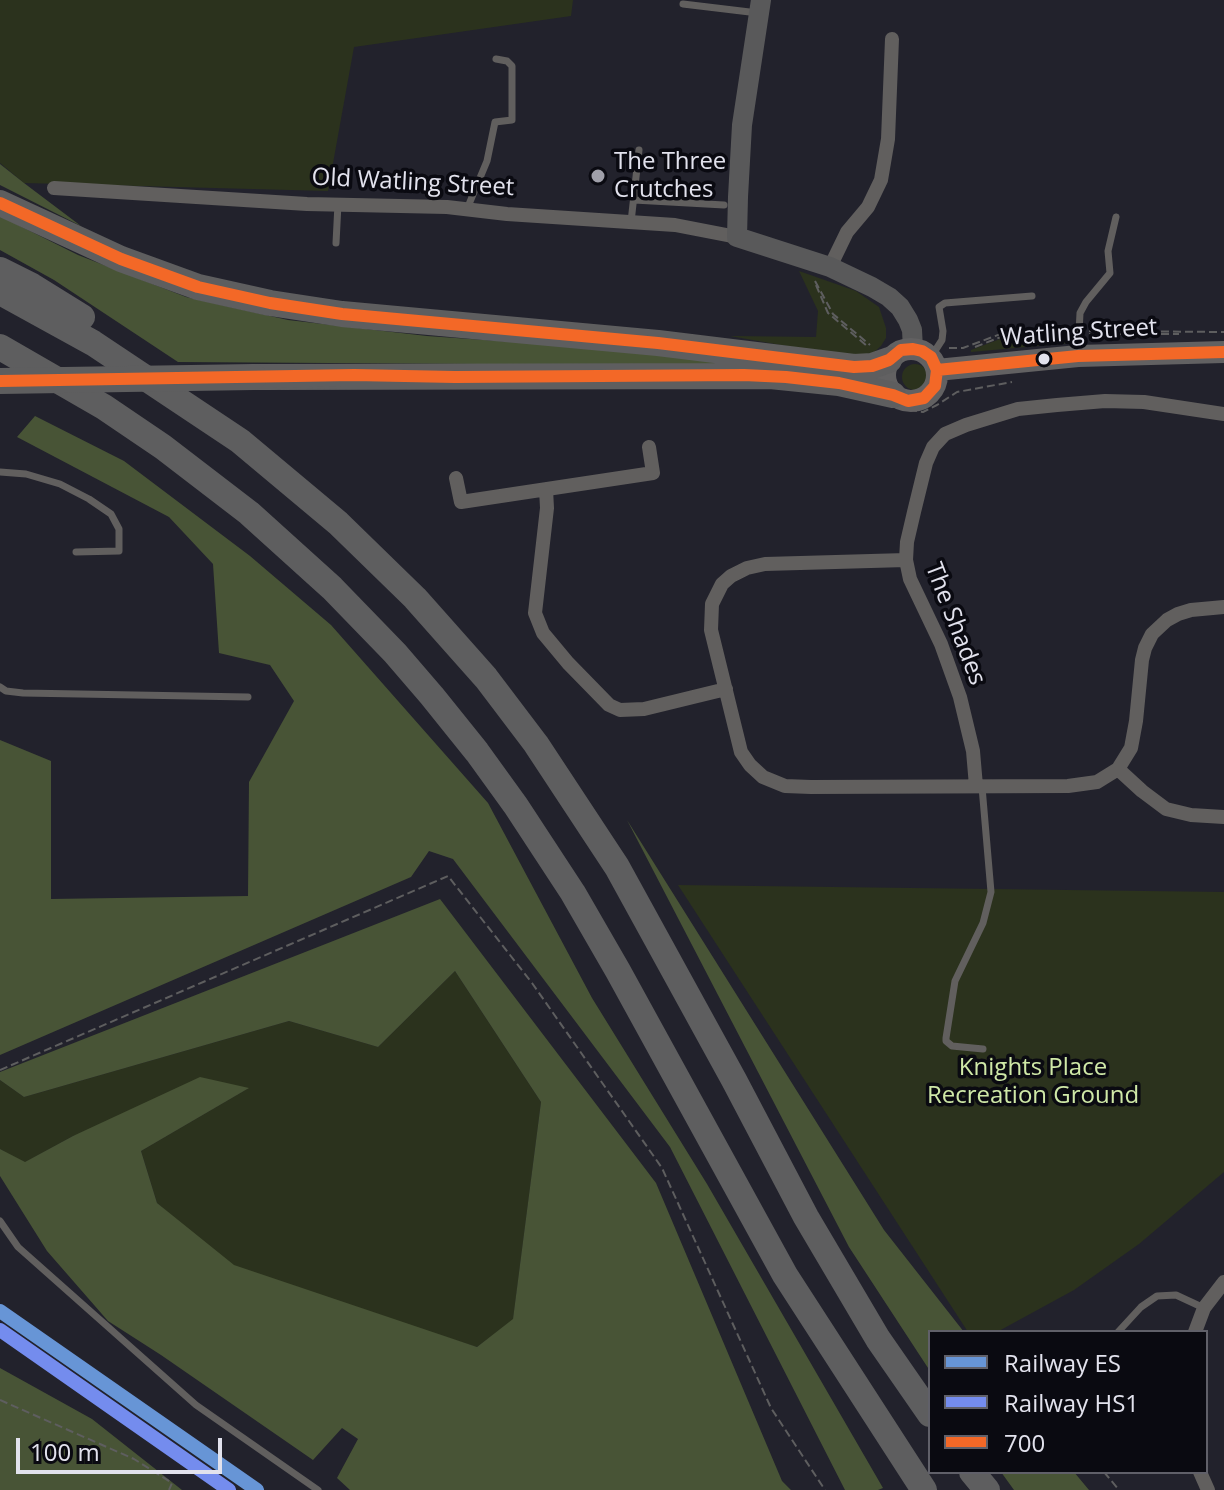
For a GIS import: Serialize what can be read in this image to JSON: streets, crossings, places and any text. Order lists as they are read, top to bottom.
{
  "streets": {
    "main road": ["Watling Street"],
    "street": ["Old Watling Street", "The Shades"]
  },
  "crossings": [
    ["Old Watling Street", "Watling Street"]
  ],
  "parks": ["Knights Place Recreation Ground"],
  "places": ["The Three Crutches"],
  "lines": ["transit line 700", "rail line ES", "rail line HS1"],
  "legend": ["Railway ES", "Railway HS1", "700"],
  "scale_bar": "100 m"
}
